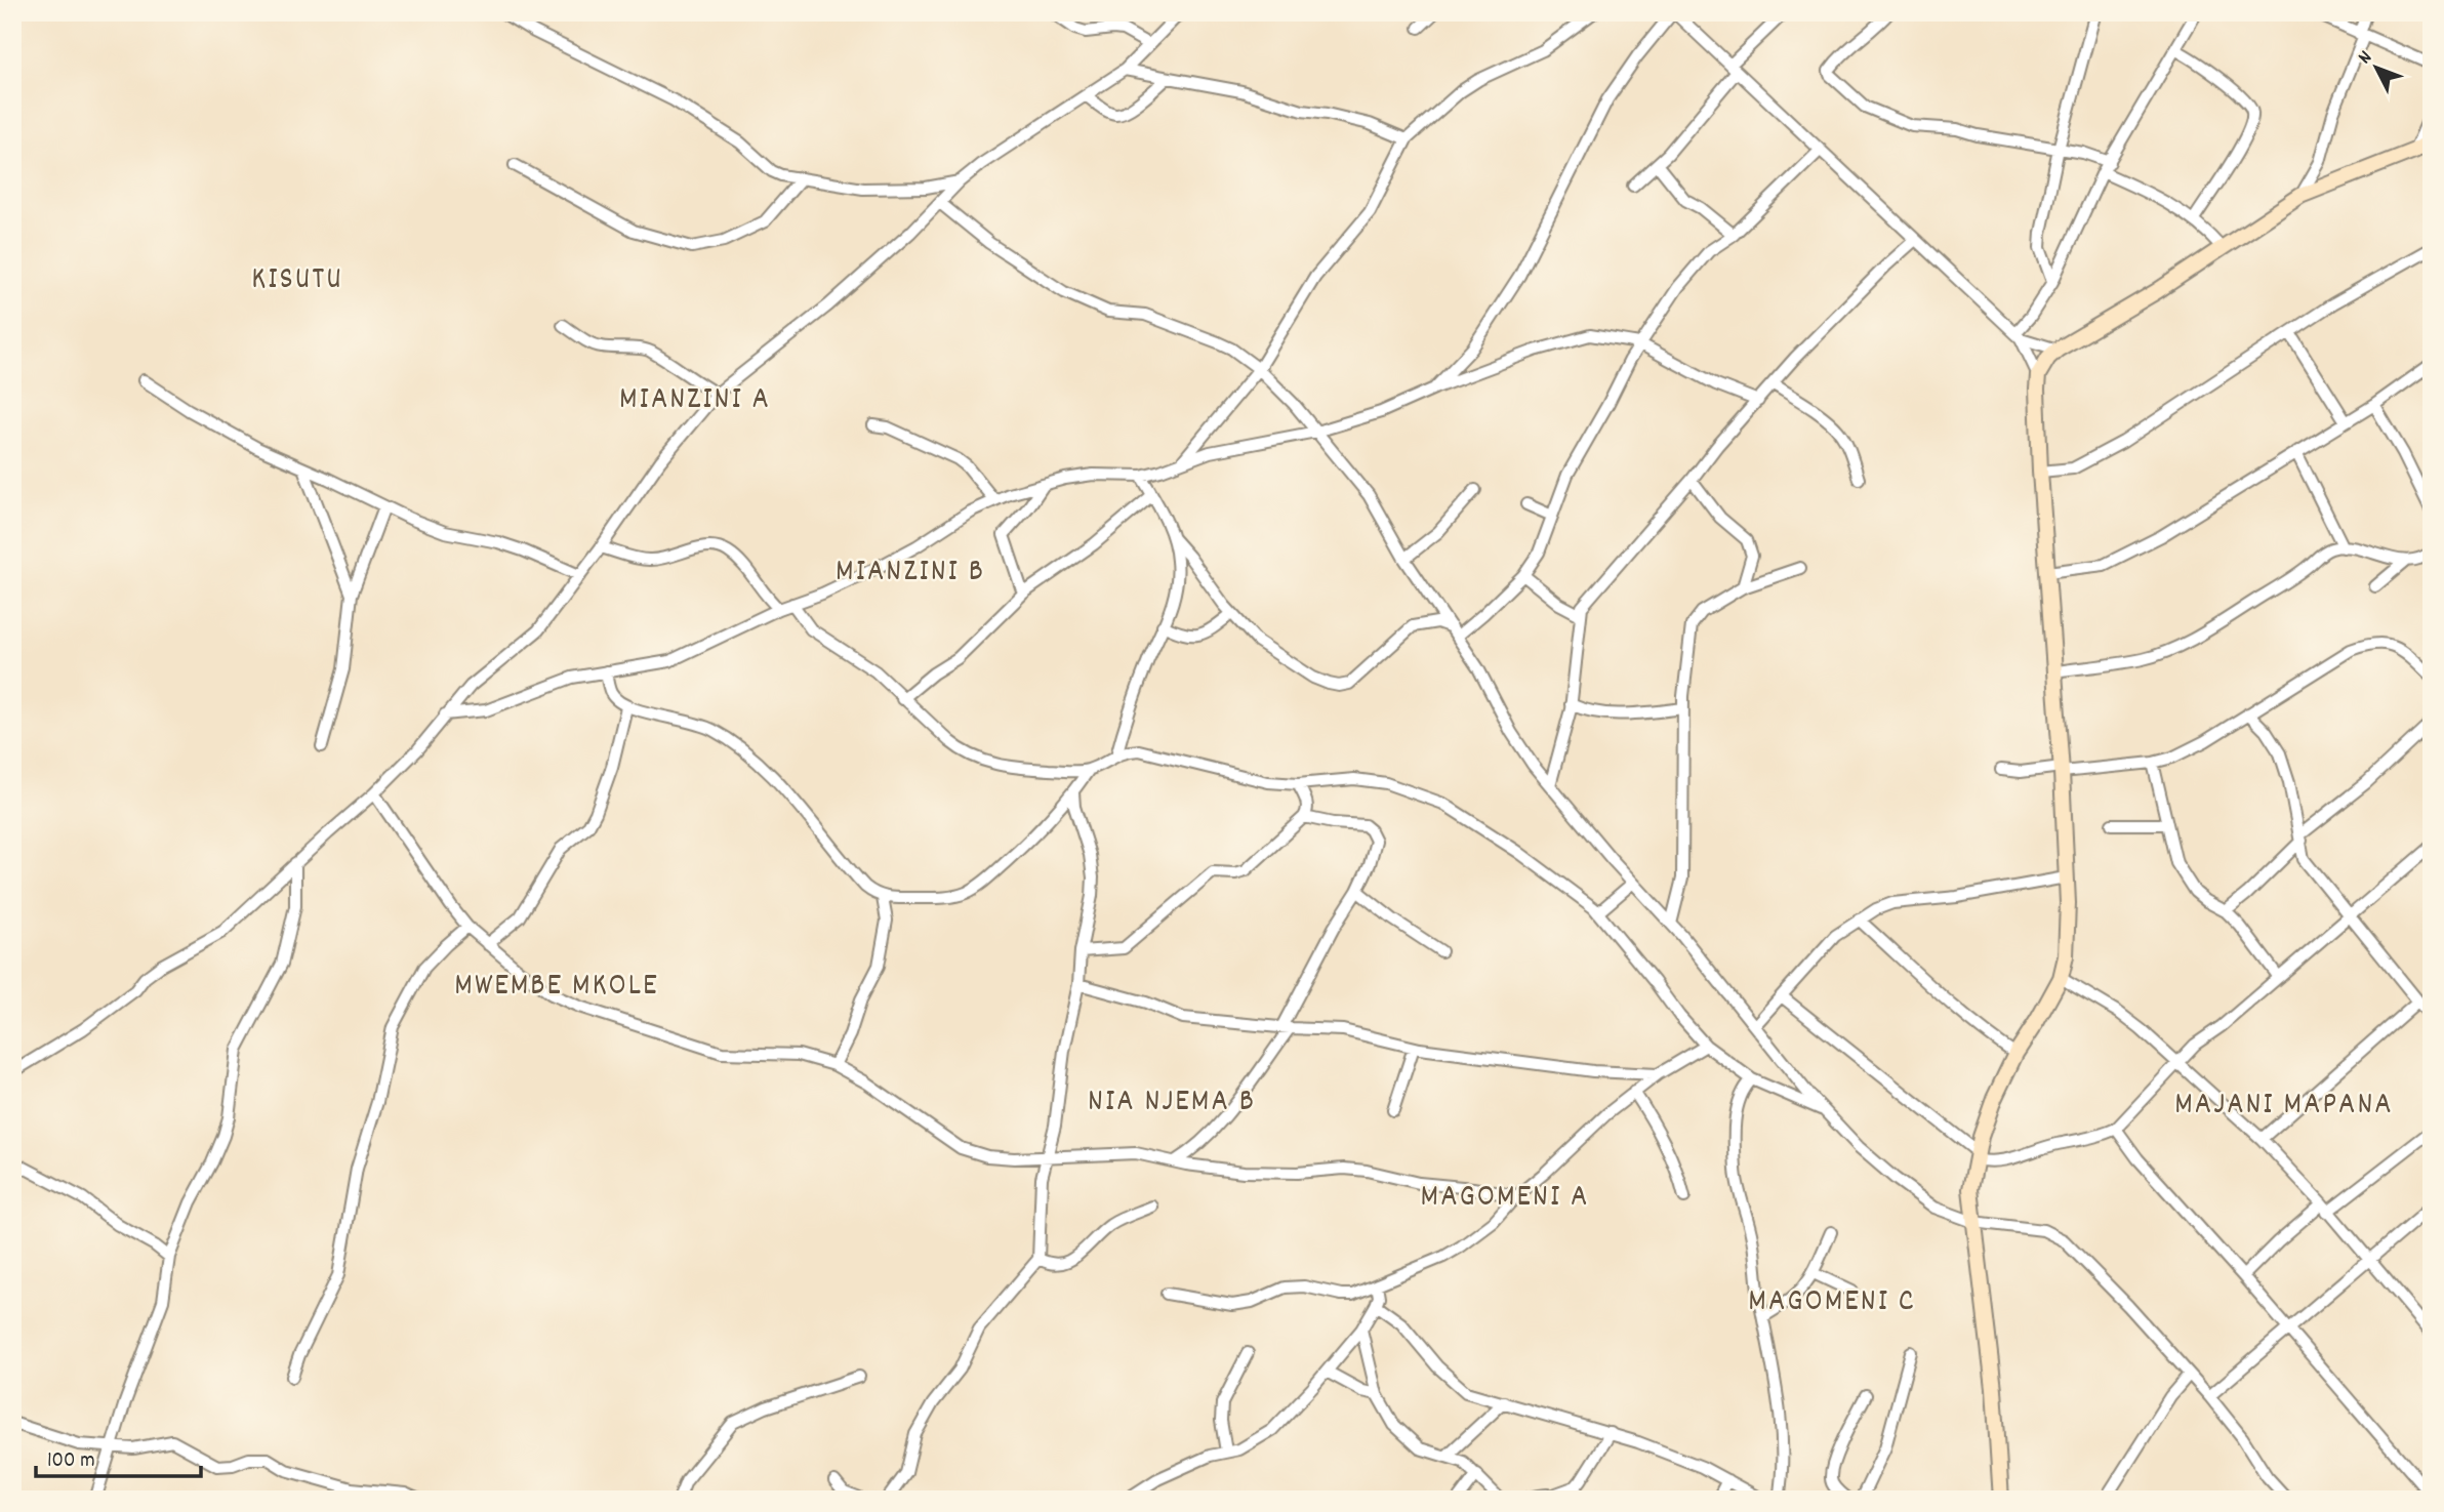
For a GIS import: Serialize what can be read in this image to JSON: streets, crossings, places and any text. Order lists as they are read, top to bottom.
{
  "districts": [
    "KISUTU",
    "MIANZINI A",
    "MIANZINI B",
    "MWEMBE MKOLE",
    "NIA NJEMA B",
    "MAJANI MAPANA",
    "MAGOMENI A",
    "MAGOMENI C"
  ],
  "scale_bar": "100 m",
  "north": "top left"
}
